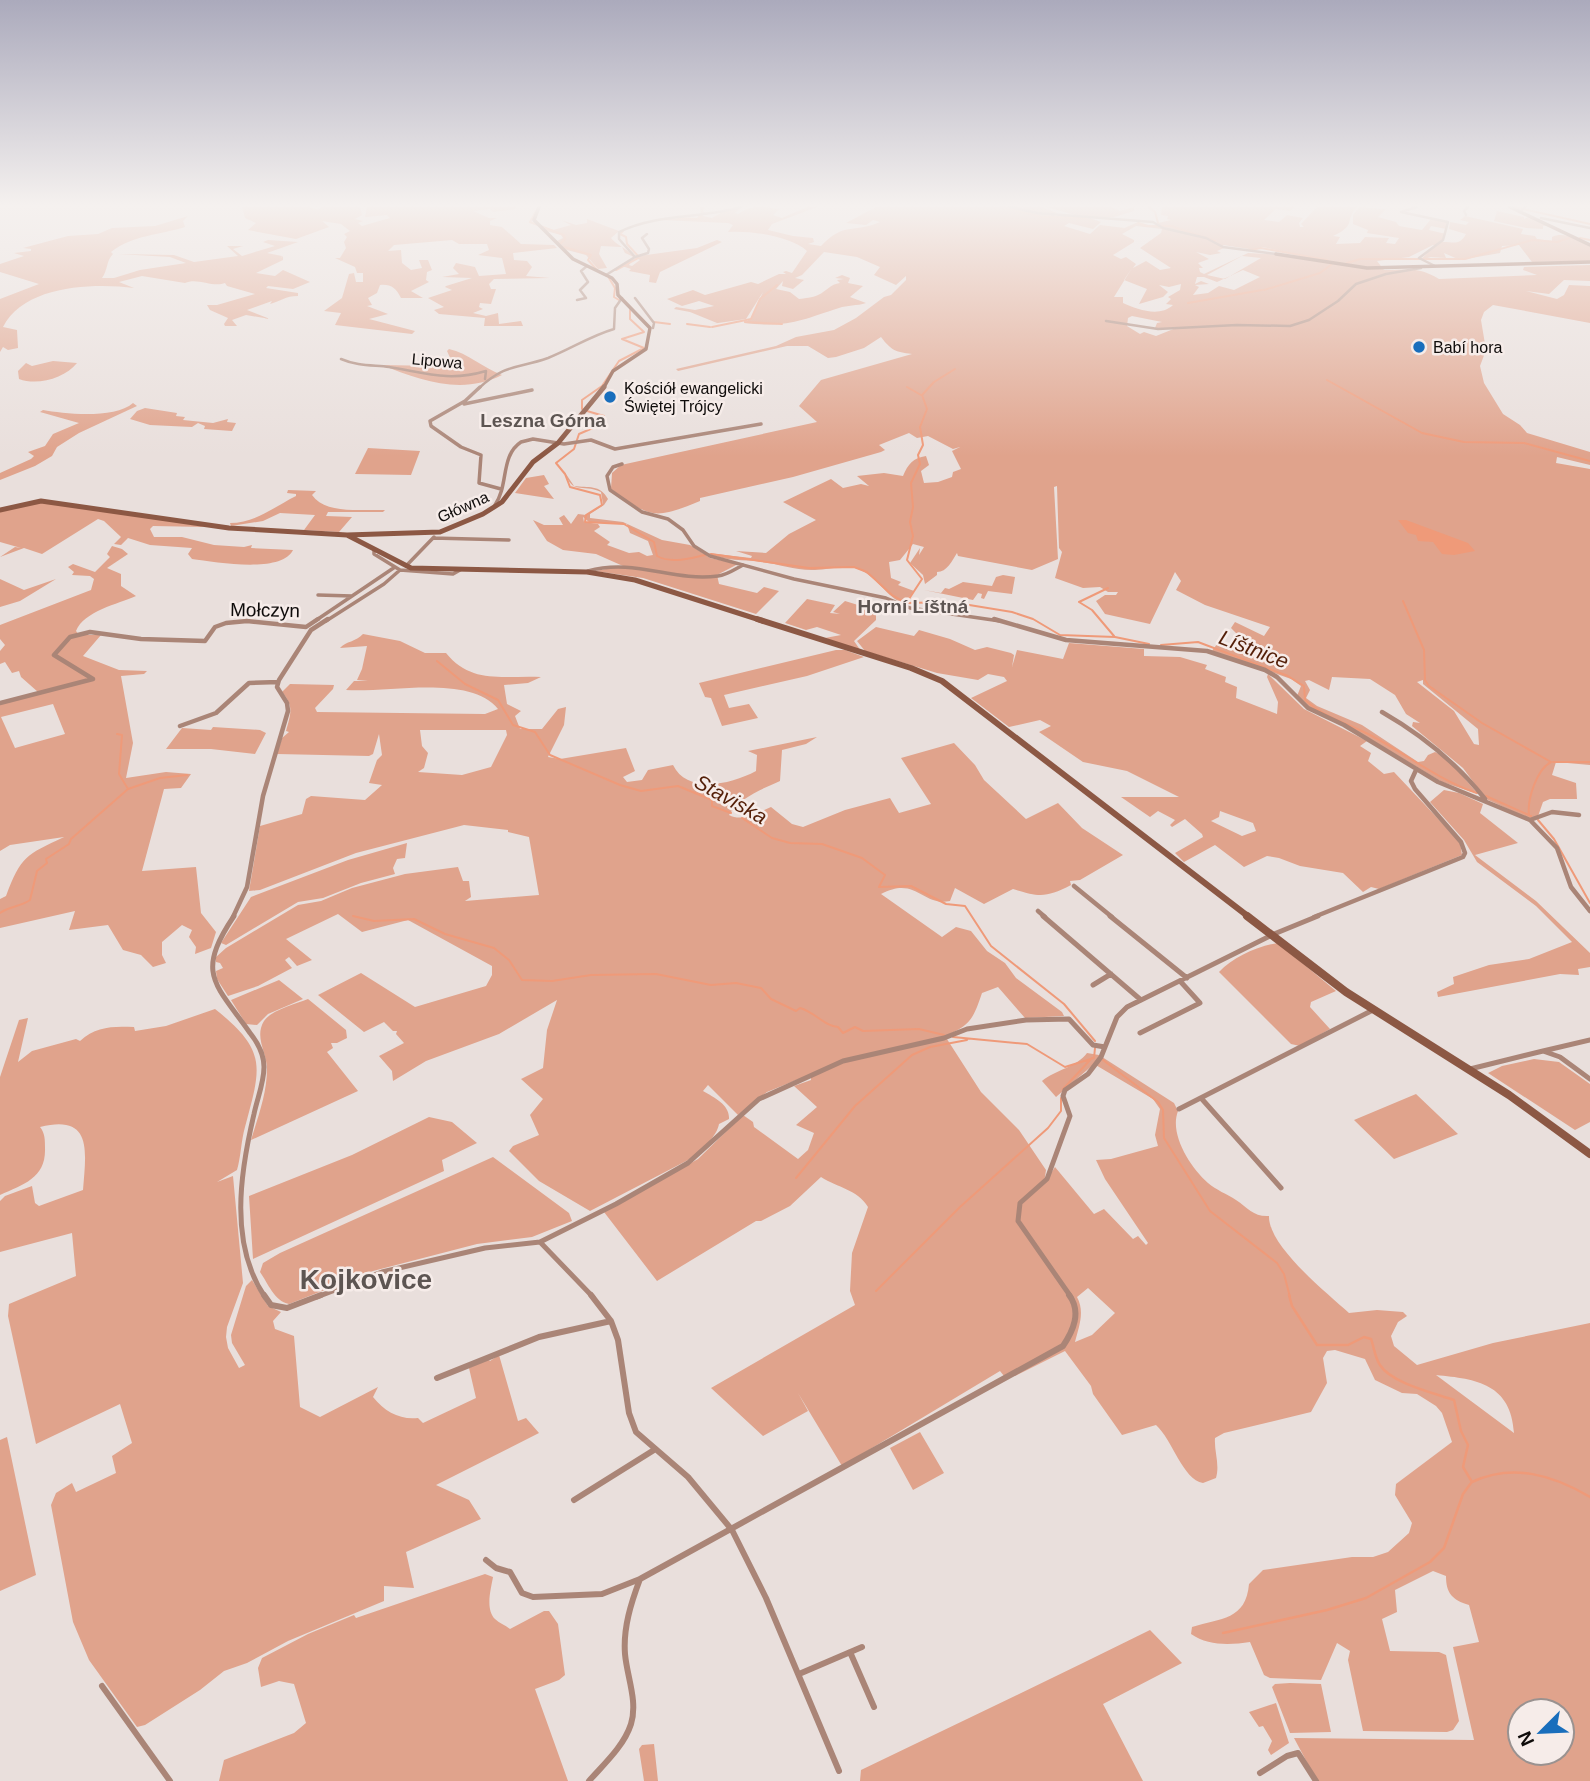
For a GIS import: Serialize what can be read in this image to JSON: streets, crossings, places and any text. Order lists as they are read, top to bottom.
{
  "streets": {
    "street": ["Lipowa", "Główna", "Mołczyn"]
  },
  "districts": ["Leszna Górna", "Horní Líštná", "Kojkovice"],
  "water": ["Líštnice", "Staviska"],
  "places": ["Babí hora", "Kościół ewangelicki Świętej Trójcy"],
  "north": "bottom left"
}
